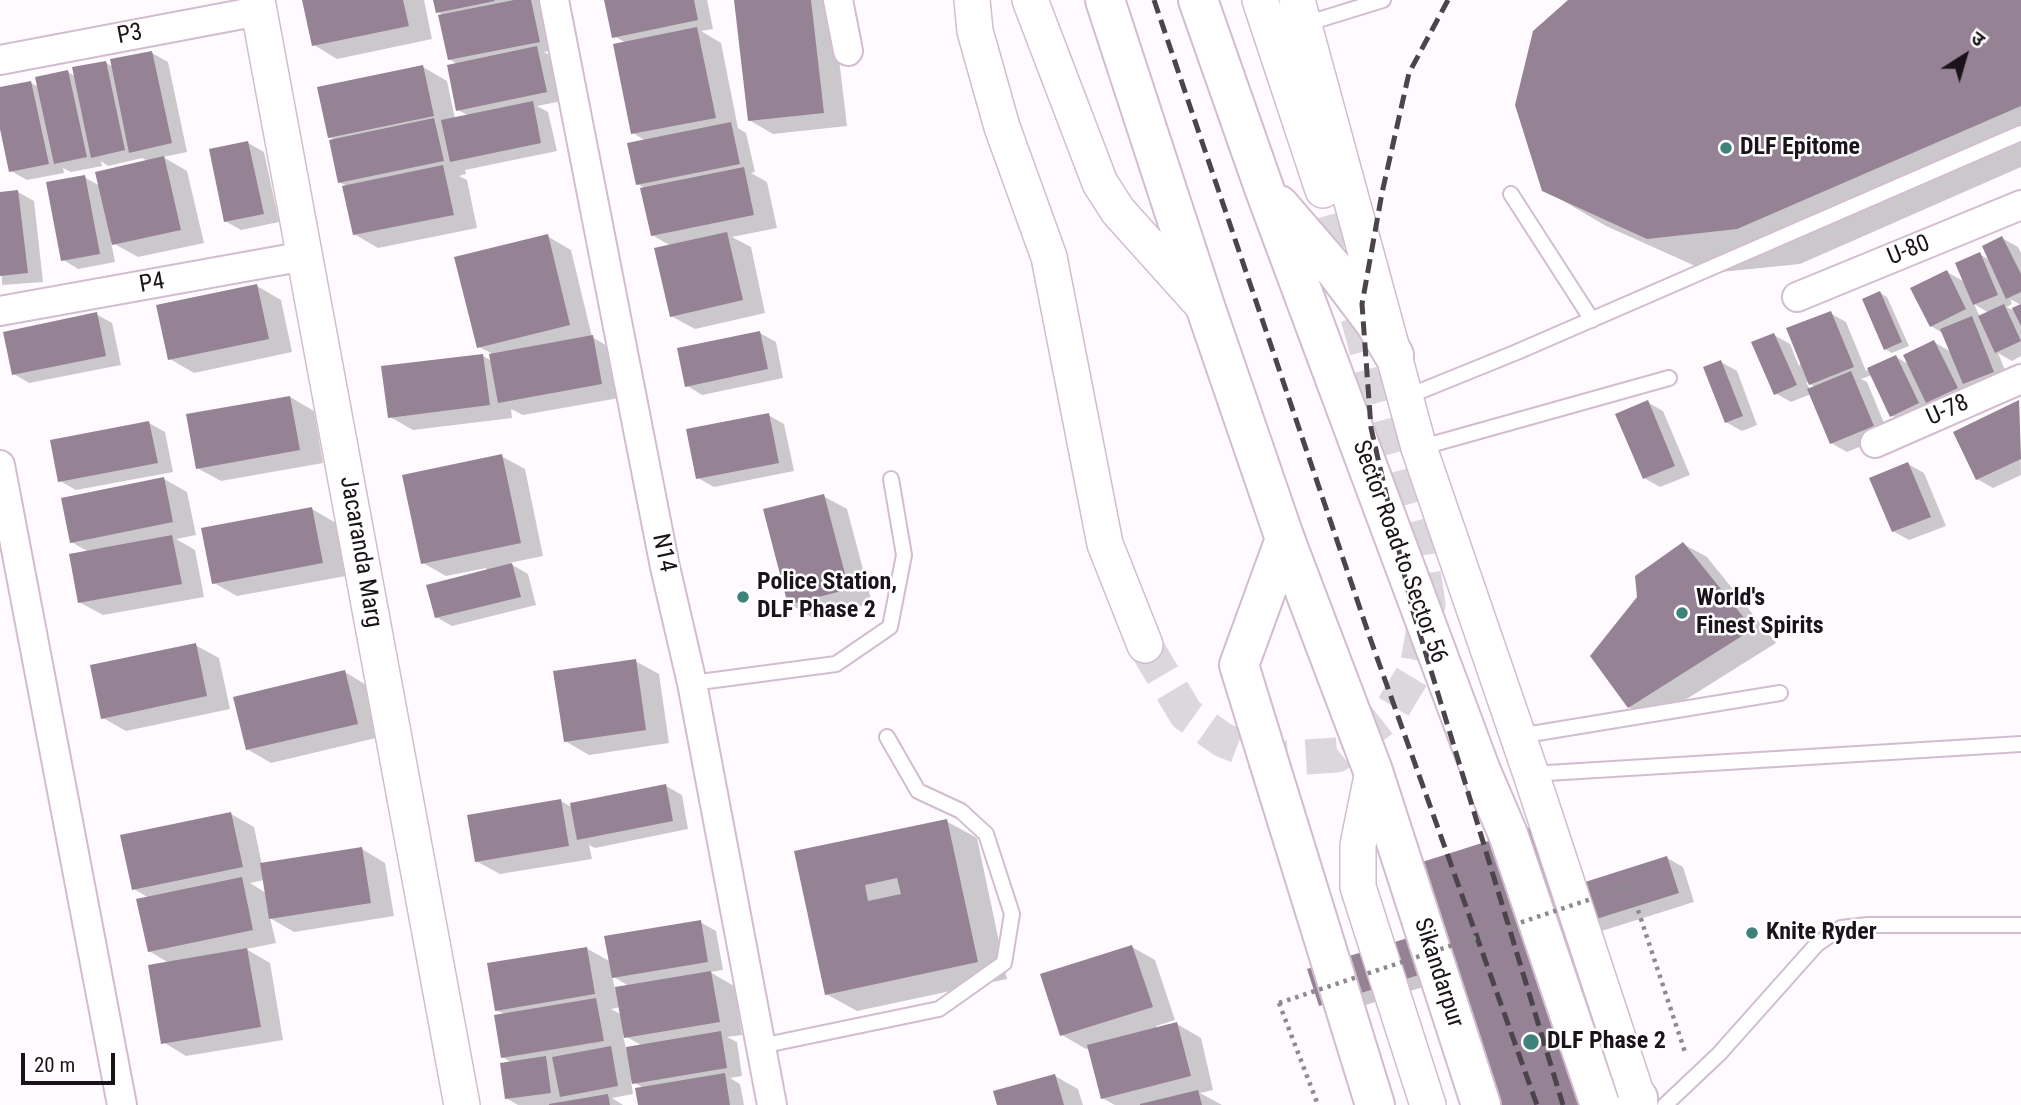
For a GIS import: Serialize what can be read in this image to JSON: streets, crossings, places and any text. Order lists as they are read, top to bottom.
{
  "streets": {
    "main road": ["Sector Road to Sector 56", "Sikandarpur"],
    "street": [
      "P3",
      "U-80",
      "P4",
      "U-78",
      "Jacaranda Marg",
      "N14"
    ]
  },
  "crossings": [
    ["P3", "Jacaranda Marg"],
    ["P4", "Jacaranda Marg"]
  ],
  "places": [
    "DLF Epitome",
    "Police Station, DLF Phase 2",
    "World's Finest Spirits",
    "Knite Ryder",
    "DLF Phase 2"
  ],
  "scale_bar": "20 m",
  "north": "top right"
}
